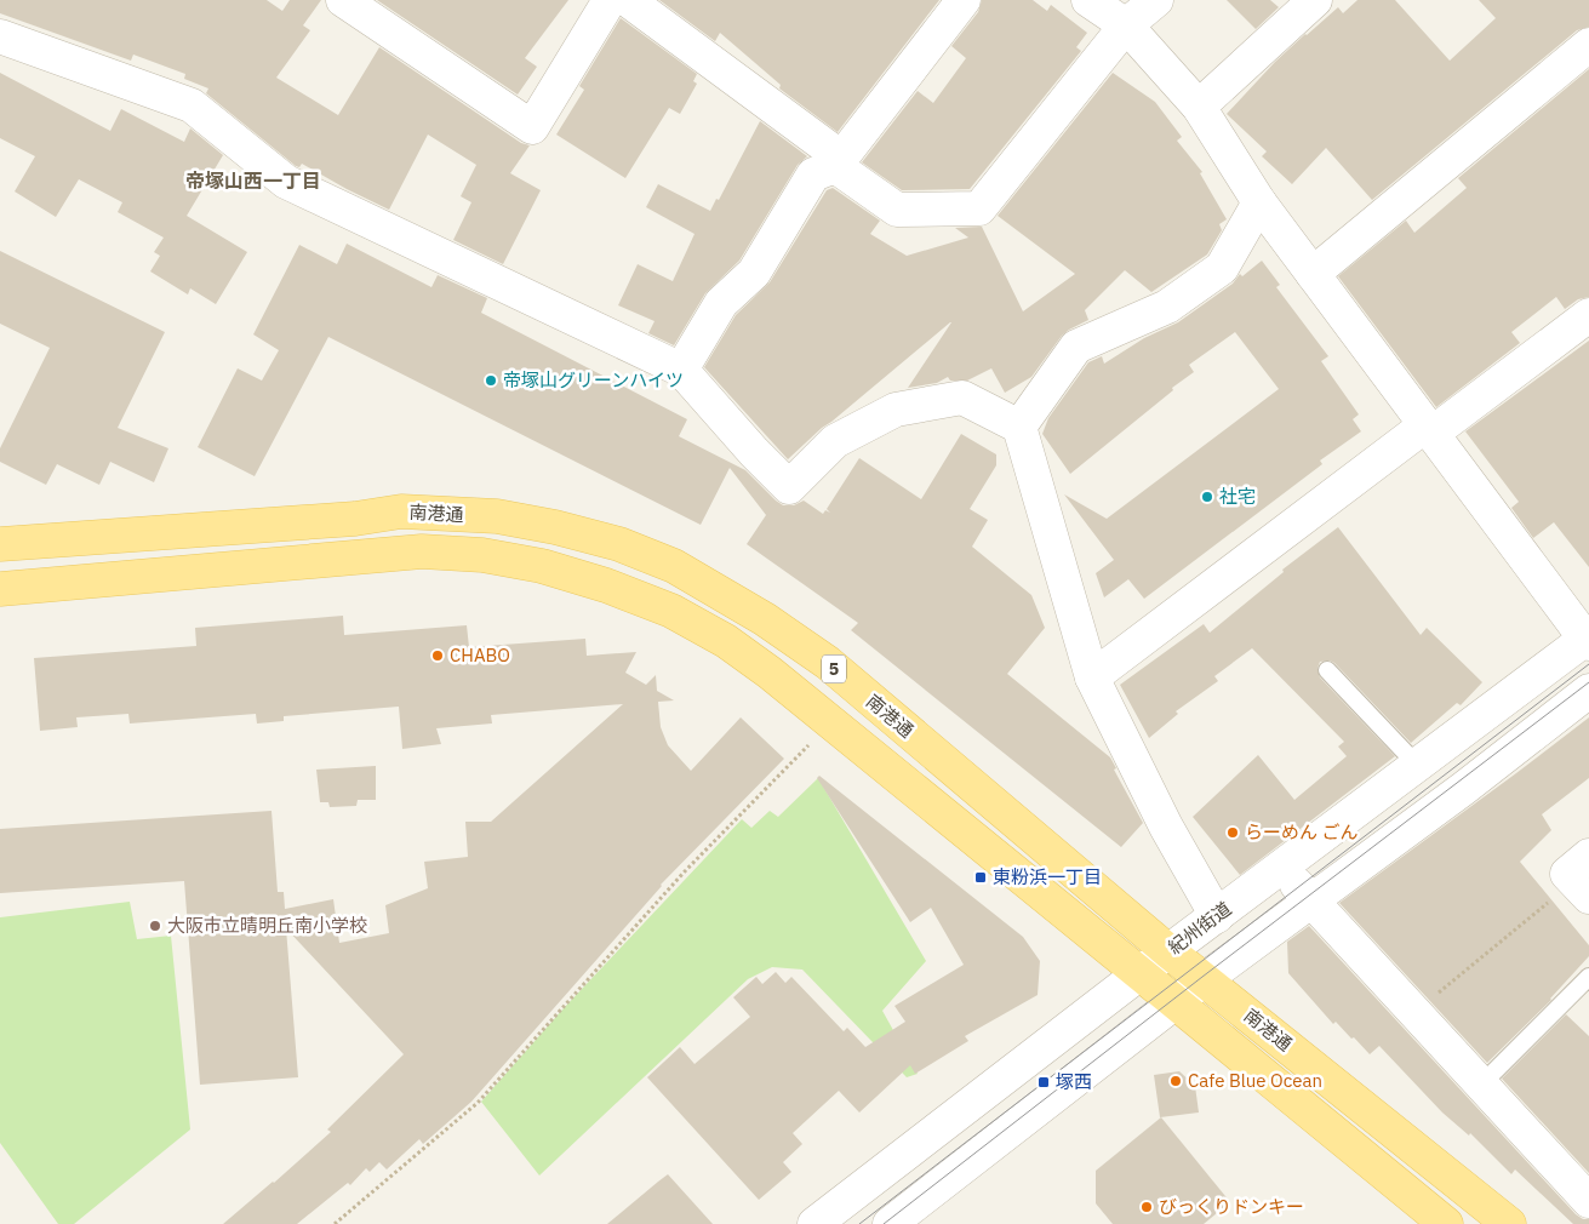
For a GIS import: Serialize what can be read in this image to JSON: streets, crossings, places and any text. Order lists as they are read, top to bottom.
{
  "streets": {
    "main road": ["南港通", "5"],
    "street": ["紀州街道"]
  },
  "crossings": [
    ["南港通", "紀州街道"]
  ],
  "districts": ["帝塚山西一丁目"],
  "places": {
    "other": [
      "帝塚山グリーンハイツ",
      "社宅",
      "CHABO",
      "らーめん ごん",
      "大阪市立晴明丘南小学校",
      "Cafe Blue Ocean",
      "びっくりドンキー"
    ],
    "transit": ["東粉浜一丁目", "塚西"]
  }
}
